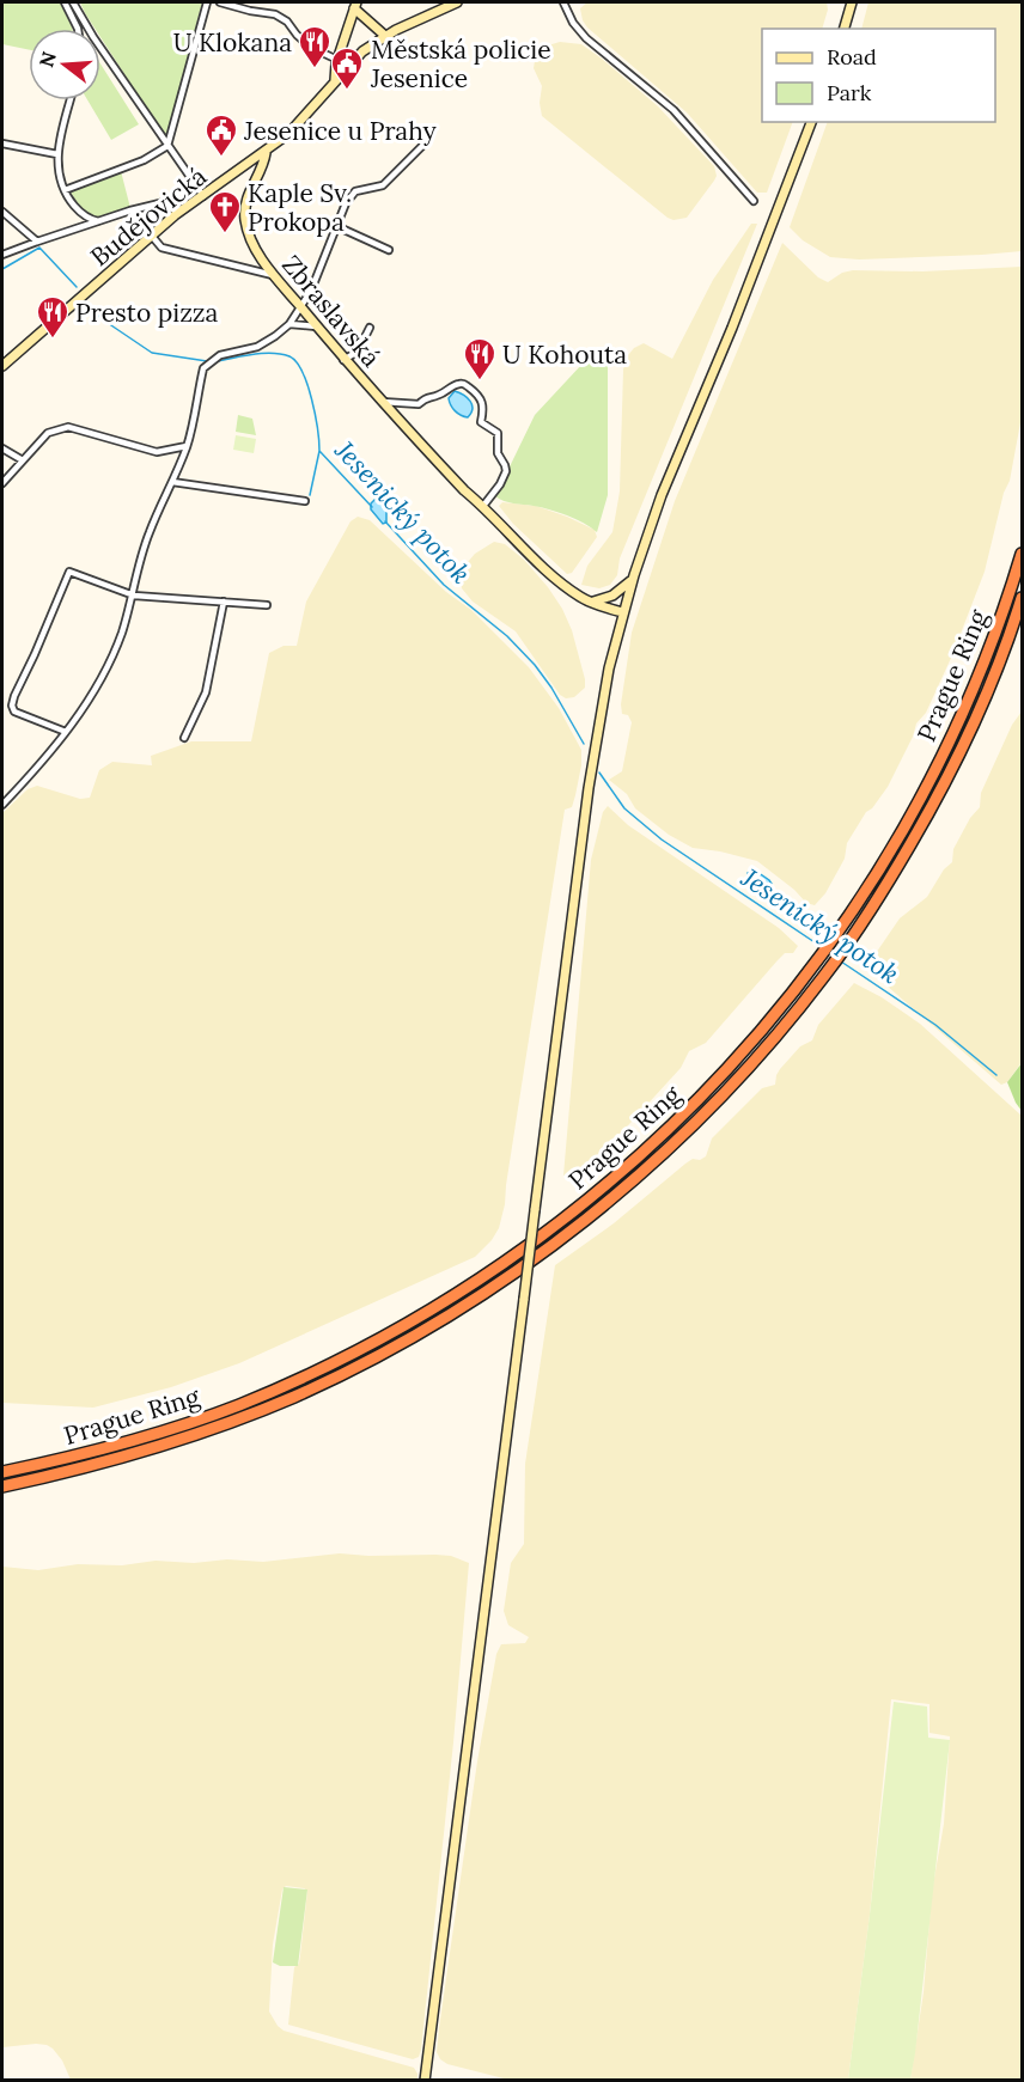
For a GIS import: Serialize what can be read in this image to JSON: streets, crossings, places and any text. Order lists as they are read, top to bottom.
{
  "streets": {
    "highway": ["Prague Ring"],
    "main road": ["Budějovická", "Zbraslavská"]
  },
  "crossings": [
    ["Budějovická", "Zbraslavská"]
  ],
  "water": ["Jesenický potok"],
  "places": {
    "restaurant": ["U Klokana", "Presto pizza", "U Kohouta"],
    "public building": ["Městská policie Jesenice", "Jesenice u Prahy"],
    "church": ["Kaple Sv. Prokopa"]
  },
  "legend": ["Road", "Park"],
  "north": "left"
}
